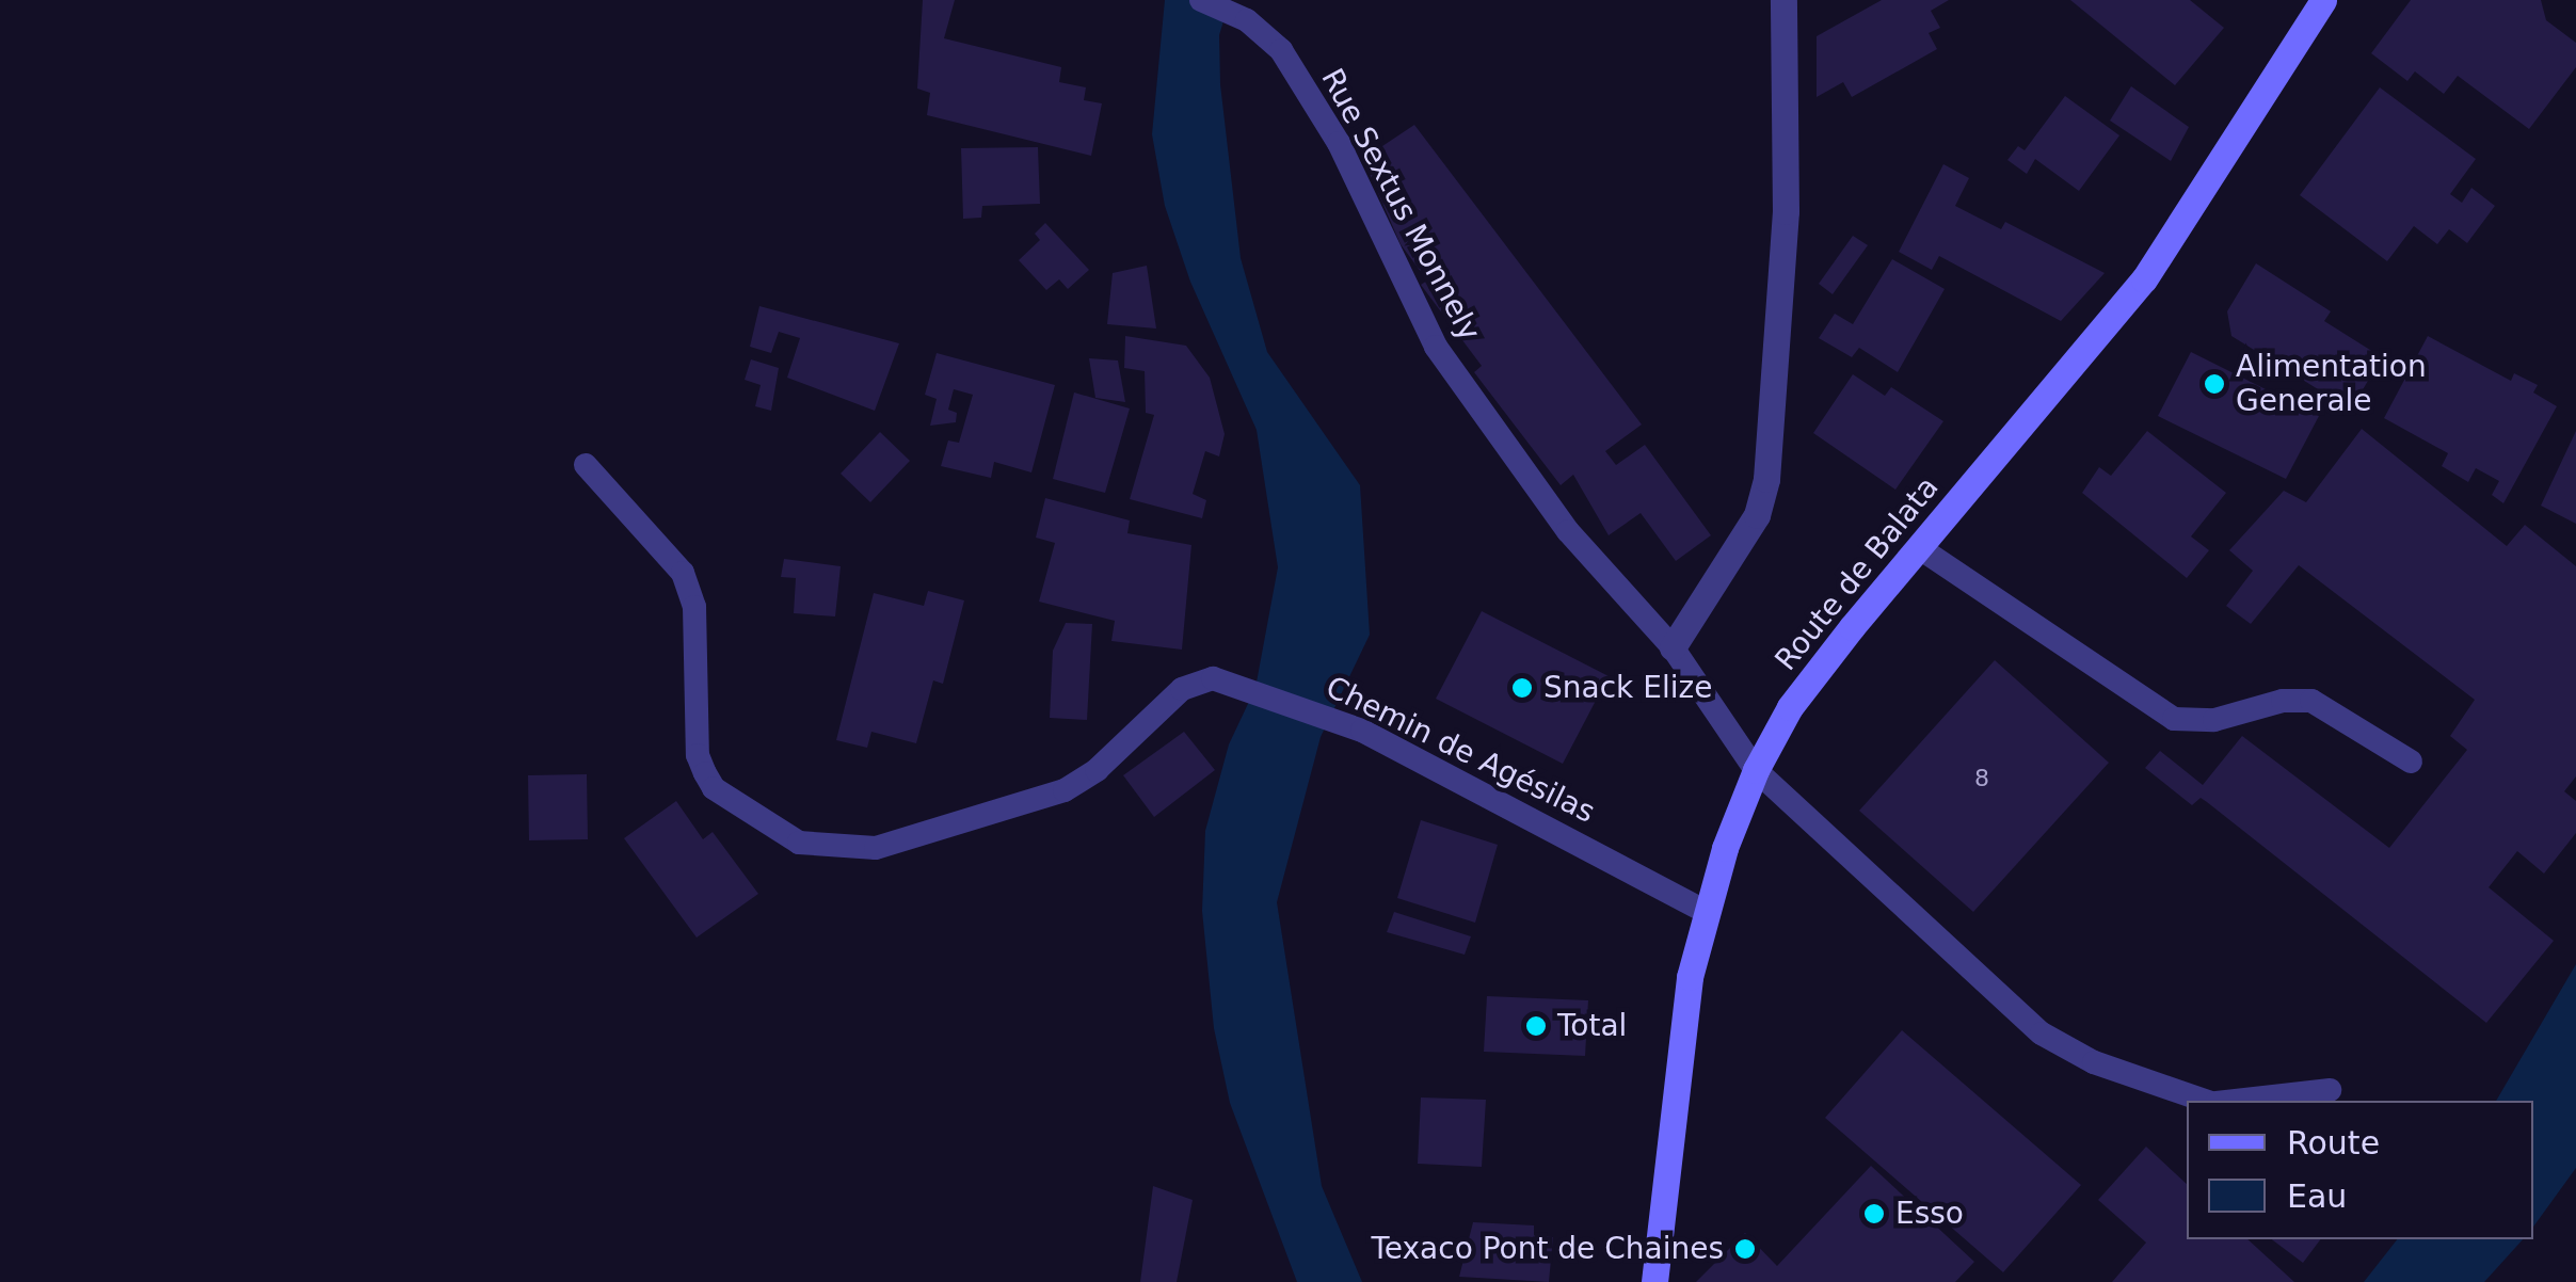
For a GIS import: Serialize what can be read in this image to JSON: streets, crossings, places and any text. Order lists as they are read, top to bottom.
{
  "streets": {
    "main road": ["Route de Balata"],
    "lane": ["Rue Sextus Monnely", "Chemin de Agésilas"]
  },
  "crossings": [
    ["Rue Sextus Monnely", "Route de Balata"],
    ["Route de Balata", "Chemin de Agésilas"]
  ],
  "places": [
    "Alimentation Generale",
    "Snack Elize",
    "Total",
    "Esso",
    "Texaco Pont de Chaines"
  ],
  "house_numbers": ["8"],
  "legend": ["Route", "Eau"]
}
